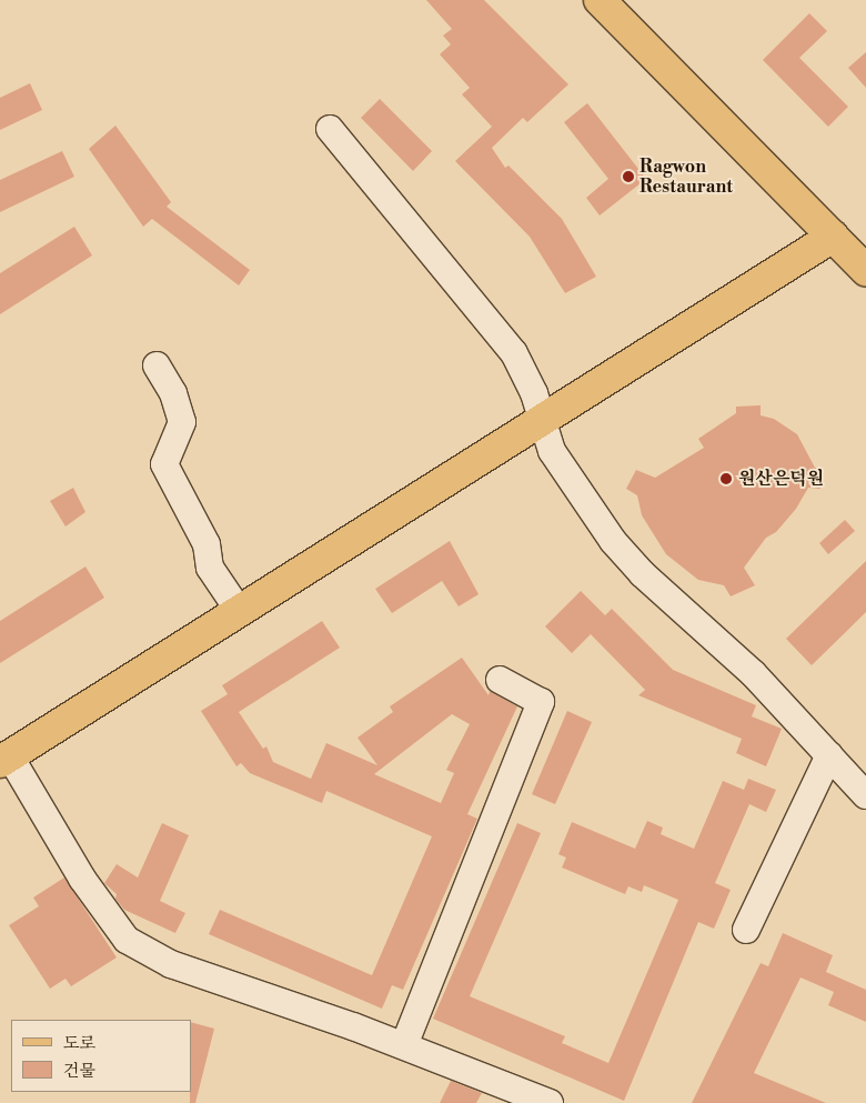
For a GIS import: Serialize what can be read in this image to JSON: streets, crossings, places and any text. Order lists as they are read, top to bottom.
{
  "places": ["Ragwon Restaurant", "원산은덕원"],
  "legend": ["도로", "건물"]
}
